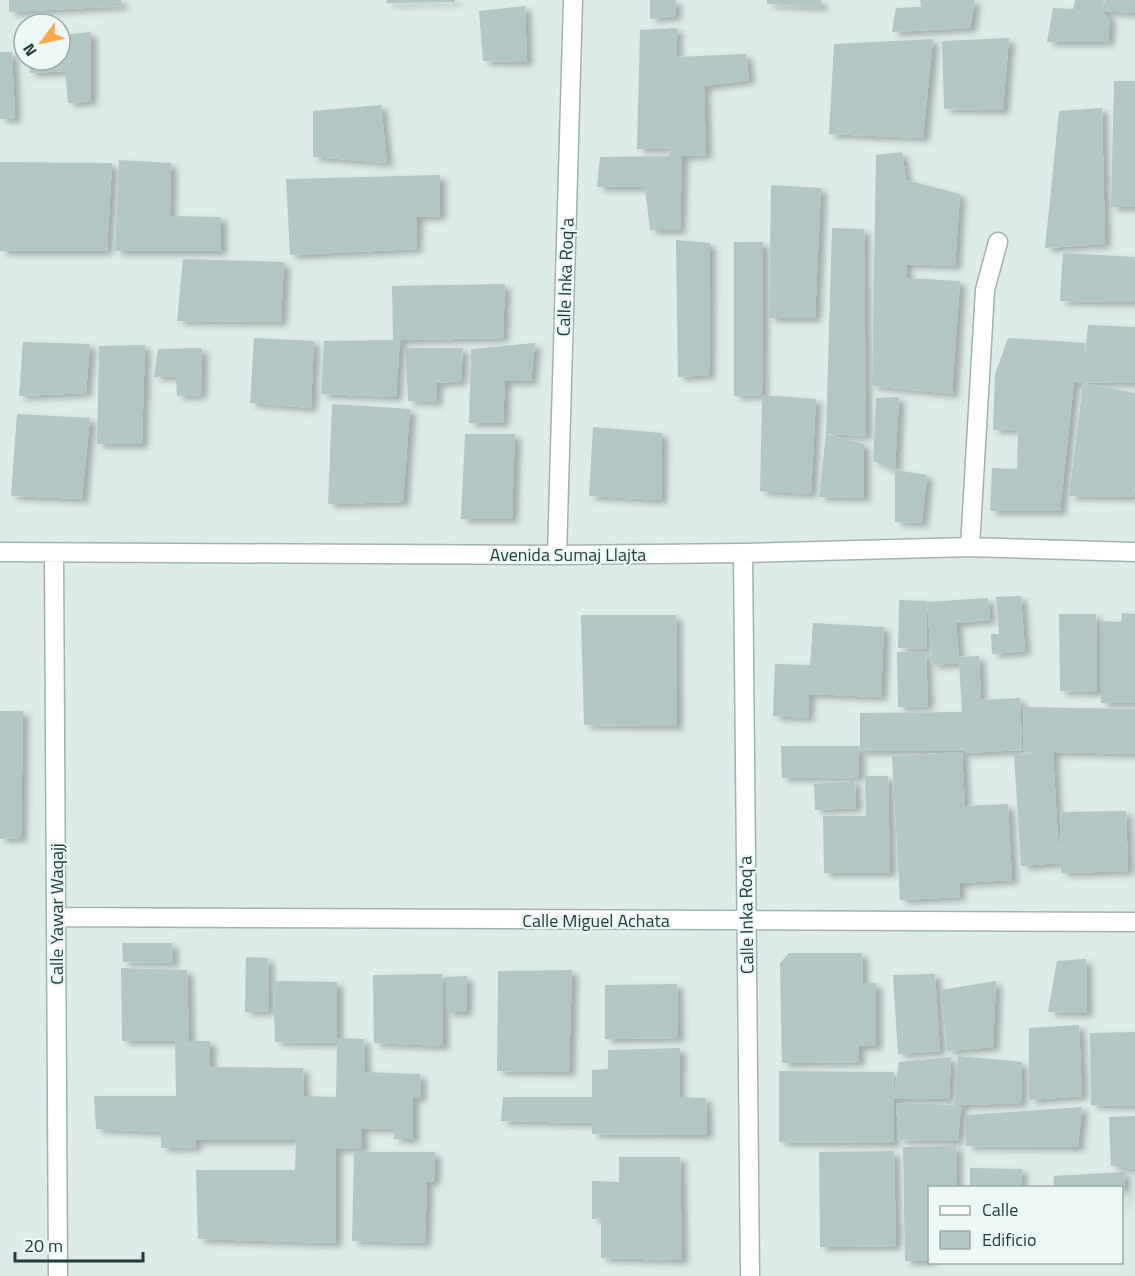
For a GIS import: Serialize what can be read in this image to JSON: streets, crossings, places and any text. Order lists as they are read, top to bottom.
{
  "streets": {
    "street": [
      "Calle Inka Roq'a",
      "Avenida Sumaj Llajta",
      "Calle Yawar Waqajj",
      "Calle Miguel Achata"
    ]
  },
  "crossings": [
    ["Calle Inka Roq'a", "Avenida Sumaj Llajta"],
    ["Calle Inka Roq'a", "Calle Miguel Achata"],
    ["Avenida Sumaj Llajta", "Calle Yawar Waqajj"],
    ["Calle Yawar Waqajj", "Calle Miguel Achata"]
  ],
  "legend": ["Calle", "Edificio"],
  "scale_bar": "20 m",
  "north": "bottom left"
}
